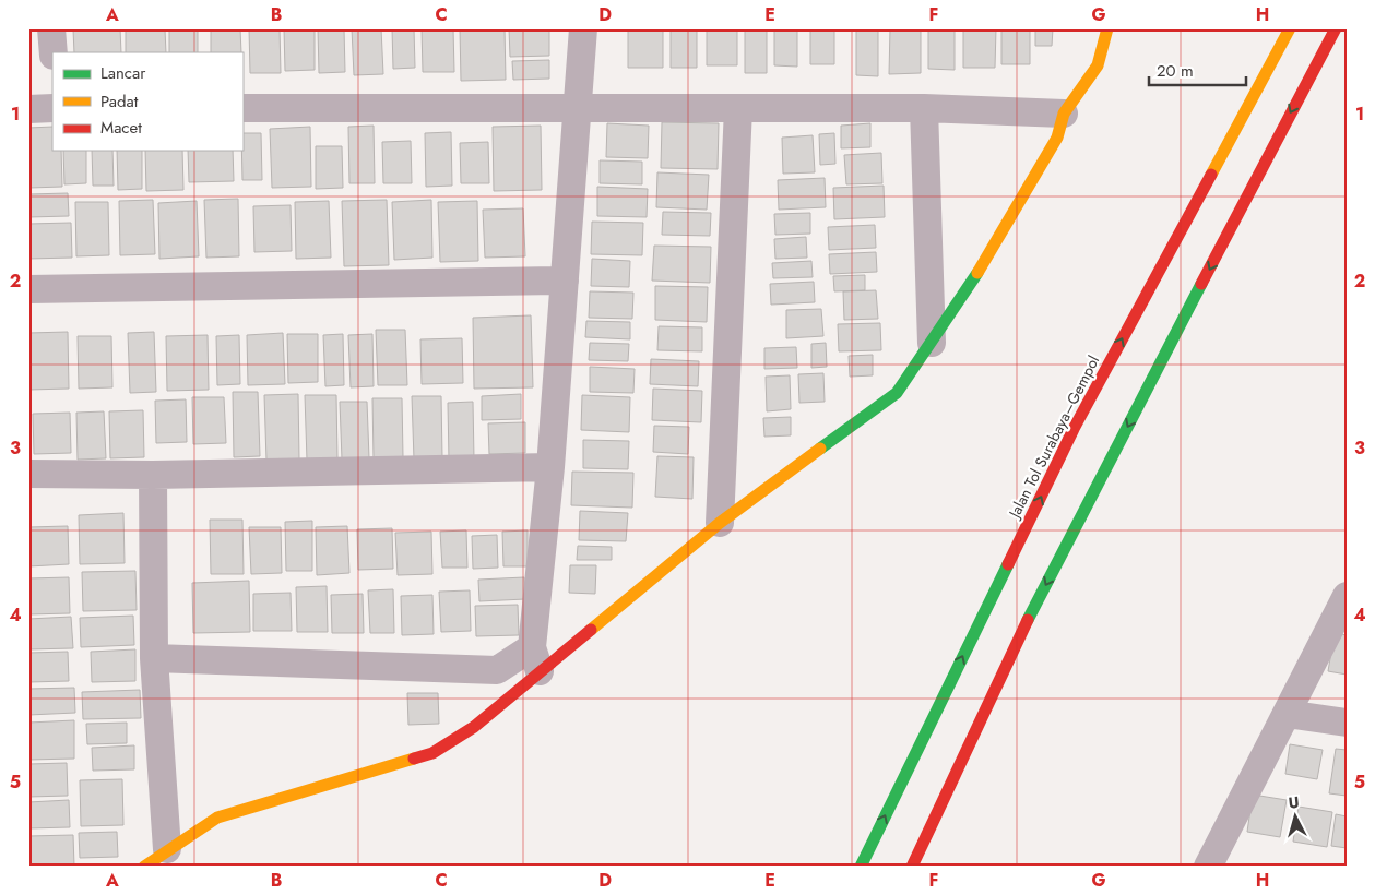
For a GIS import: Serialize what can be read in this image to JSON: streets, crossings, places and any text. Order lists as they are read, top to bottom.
{
  "streets": {
    "main road": ["Jalan Tol Surabaya–Gempol"]
  },
  "legend": ["Lancar", "Padat", "Macet"],
  "scale_bar": "20 m",
  "north": "top",
  "grid": {
    "columns": [
      "A",
      "B",
      "C",
      "D",
      "E",
      "F",
      "G",
      "H"
    ],
    "rows": [
      "1",
      "2",
      "3",
      "4",
      "5"
    ]
  }
}
